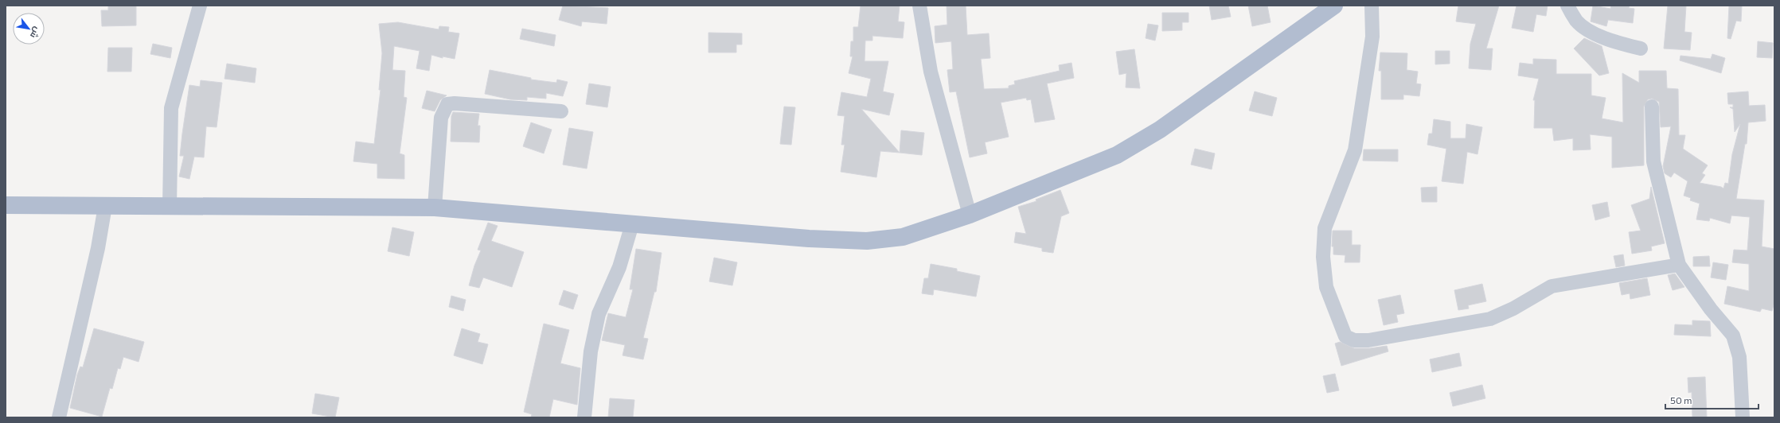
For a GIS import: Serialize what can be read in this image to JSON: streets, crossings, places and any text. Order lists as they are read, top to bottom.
{
  "scale_bar": "50 m",
  "north": "bottom right"
}
